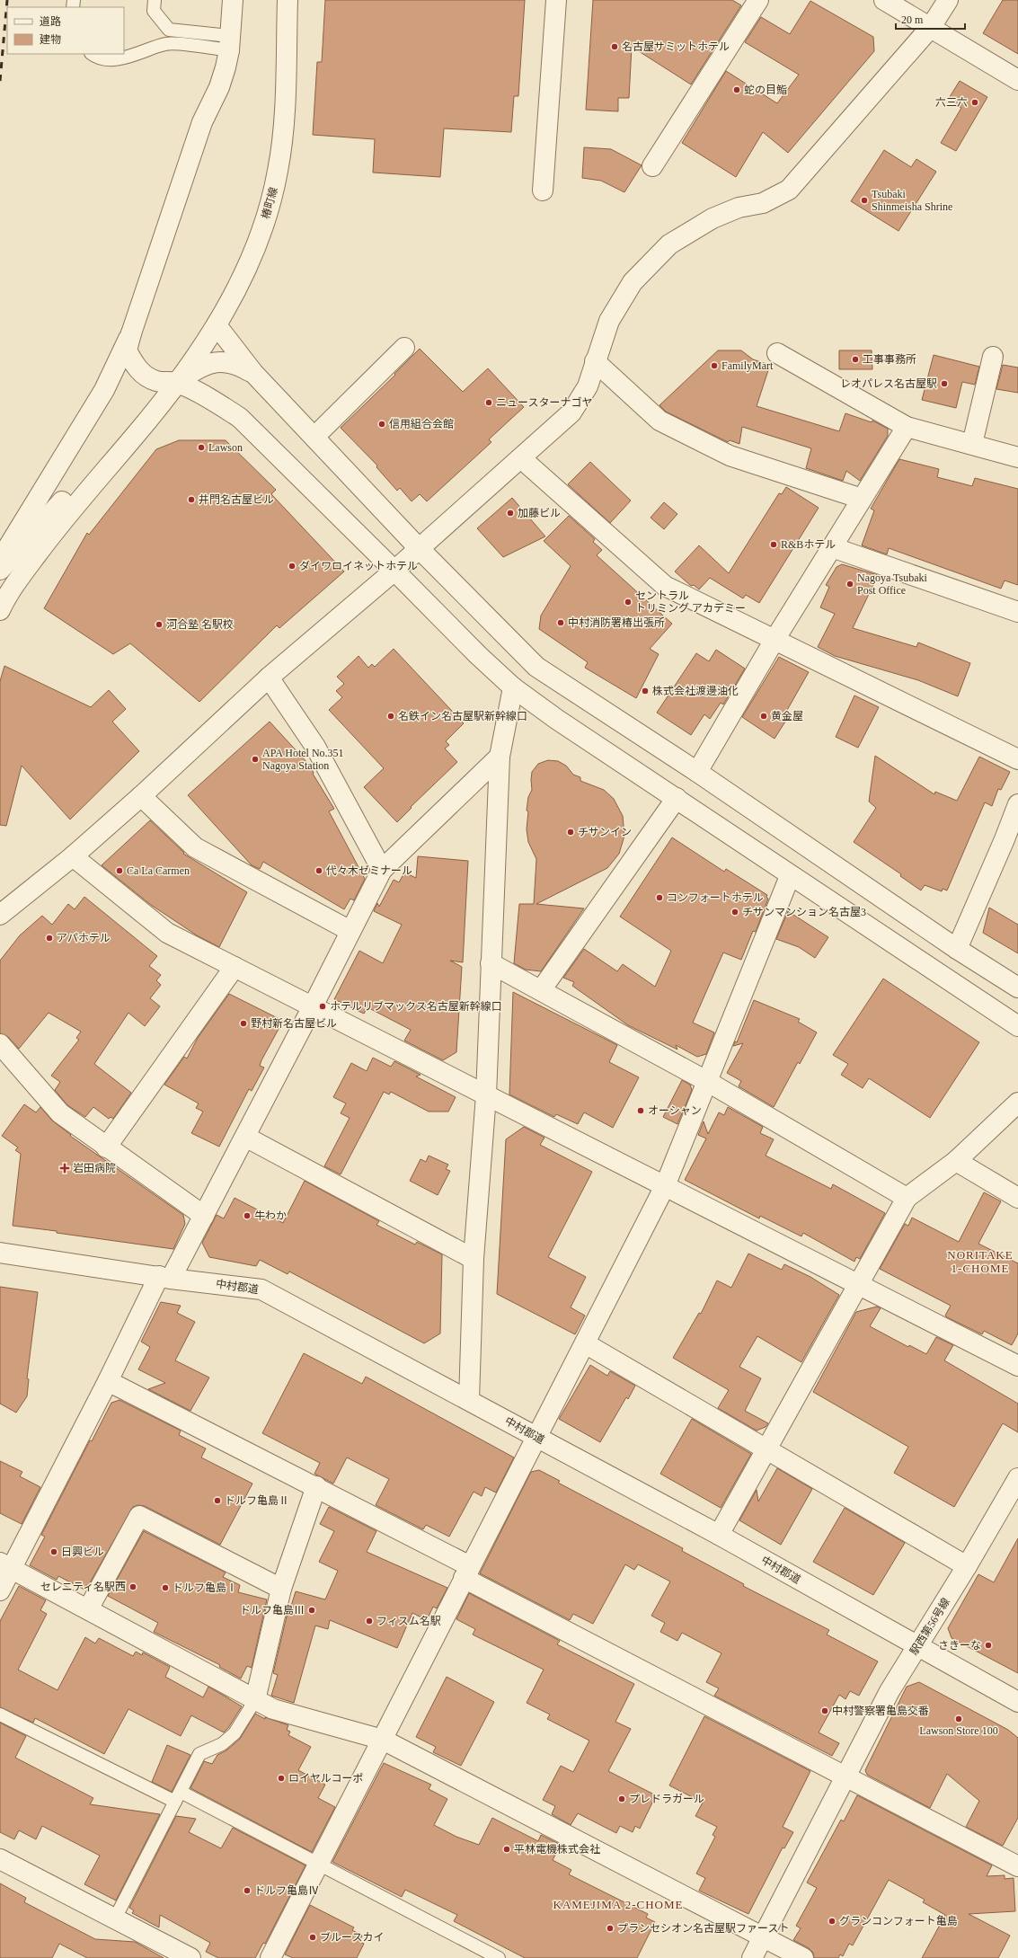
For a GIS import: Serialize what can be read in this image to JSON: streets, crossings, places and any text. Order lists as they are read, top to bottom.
{
  "streets": {
    "street": ["椿町線", "中村郡道", "駅西第56号線"]
  },
  "crossings": [
    ["中村郡道", "駅西第56号線"]
  ],
  "districts": ["NORITAKE 1-CHOME", "KAMEJIMA 2-CHOME"],
  "places": {
    "other": [
      "名古屋サミットホテル",
      "蛇の目鮨",
      "六三六",
      "Tsubaki Shinmeisha Shrine",
      "工事事務所",
      "FamilyMart",
      "レオパレス名古屋駅",
      "ニュースターナゴヤ",
      "信用組合会館",
      "Lawson",
      "井門名古屋ビル",
      "加藤ビル",
      "R&Bホテル",
      "ダイワロイネットホテル",
      "Nagoya Tsubaki Post Office",
      "セントラル トリミング アカデミー",
      "中村消防署椿出張所",
      "河合塾 名駅校",
      "株式会社渡邊油化",
      "名鉄イン名古屋駅新幹線口",
      "黄金屋",
      "APA Hotel No.351 Nagoya Station",
      "チサンイン",
      "Ca La Carmen",
      "代々木ゼミナール",
      "コンフォートホテル",
      "チサンマンション名古屋3",
      "アパホテル",
      "ホテルリブマックス名古屋新幹線口",
      "野村新名古屋ビル",
      "オーシャン",
      "牛わか",
      "ドルフ亀島Ⅱ",
      "日興ビル",
      "セレニティ名駅西",
      "ドルフ亀島Ⅰ",
      "ドルフ亀島Ⅲ",
      "フィスム名駅",
      "さきーな",
      "中村警察署亀島交番",
      "Lawson Store 100",
      "ロイヤルコーポ",
      "プレドラガール",
      "平林電機株式会社",
      "ドルフ亀島Ⅳ",
      "グランコンフォート亀島",
      "プランセシオン名古屋駅ファースト",
      "ブルースカイ"
    ],
    "health": ["岩田病院"]
  },
  "legend": ["道路", "建物"],
  "scale_bar": "20 m"
}
